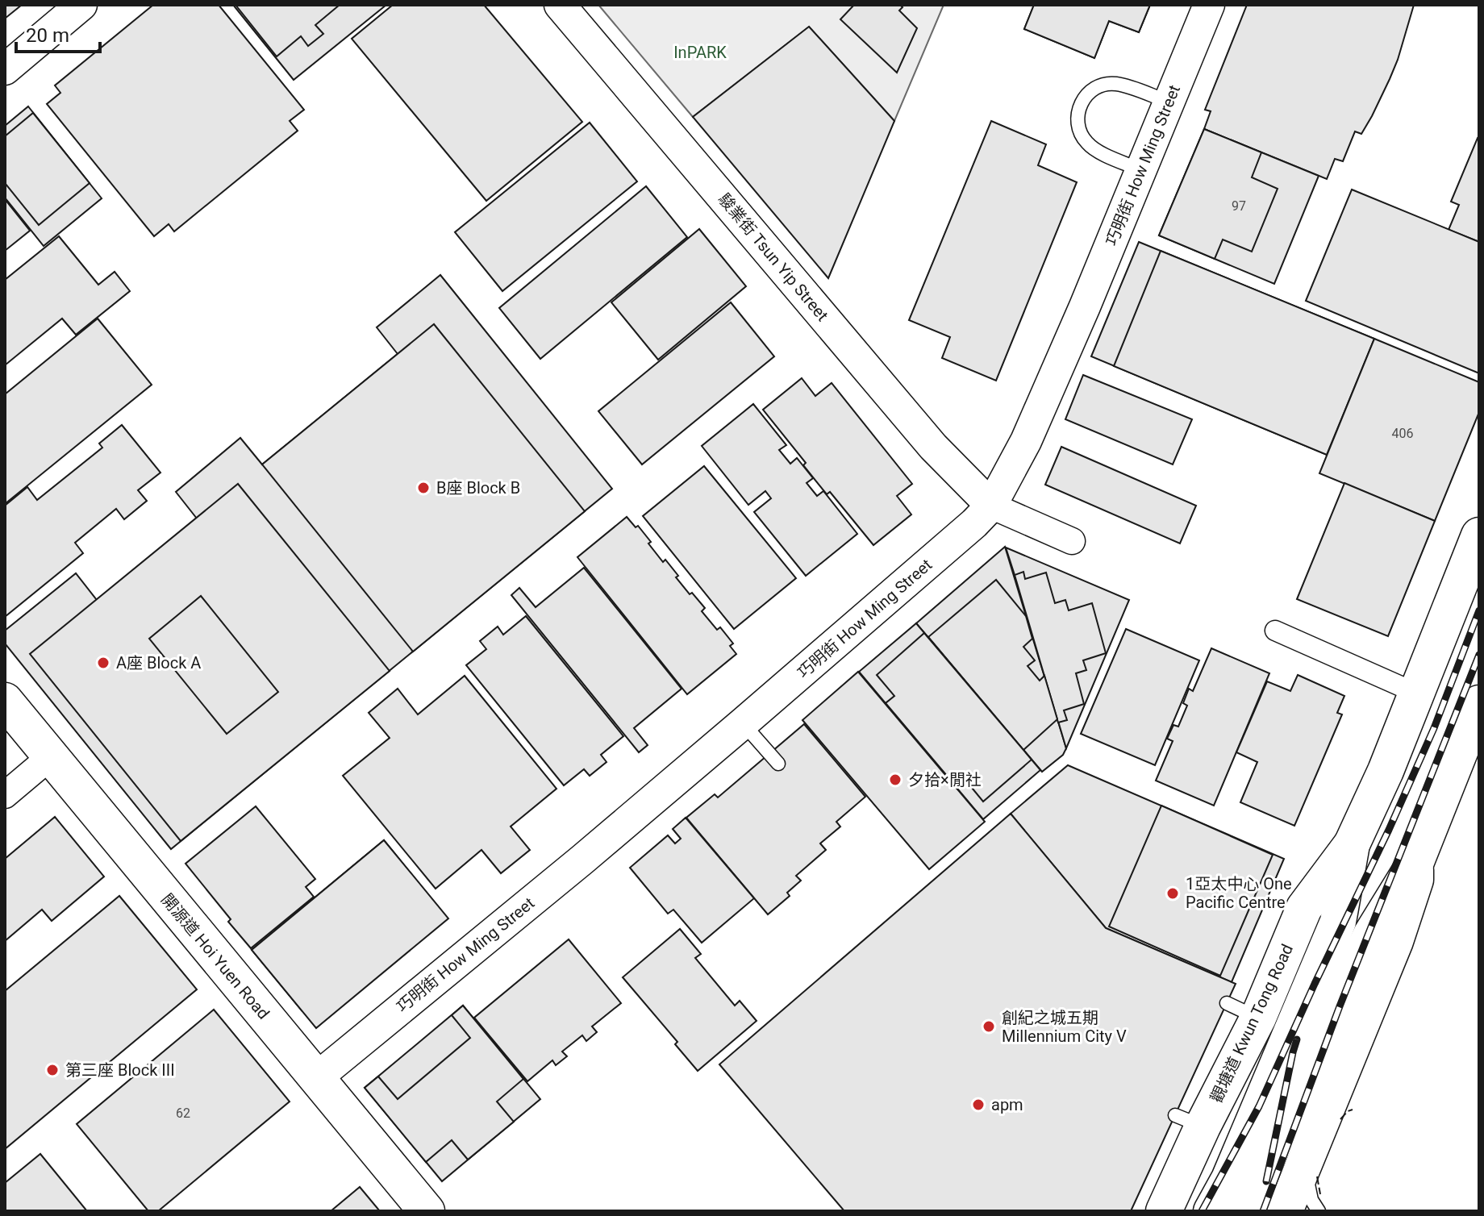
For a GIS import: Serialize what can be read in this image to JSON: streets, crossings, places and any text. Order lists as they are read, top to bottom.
{
  "streets": {
    "main road": ["開源道 Hoi Yuen Road", "觀塘道 Kwun Tong Road"],
    "street": ["巧明街 How Ming Street", "駿業街 Tsun Yip Street"]
  },
  "crossings": [
    ["巧明街 How Ming Street", "駿業街 Tsun Yip Street"],
    ["巧明街 How Ming Street", "開源道 Hoi Yuen Road"]
  ],
  "parks": ["InPARK"],
  "places": [
    "B座 Block B",
    "A座 Block A",
    "夕拾×閒社",
    "1亞太中心 One Pacific Centre",
    "創紀之城五期 Millennium City V",
    "第三座 Block III",
    "apm"
  ],
  "house_numbers": ["97", "406", "62"],
  "scale_bar": "20 m"
}
